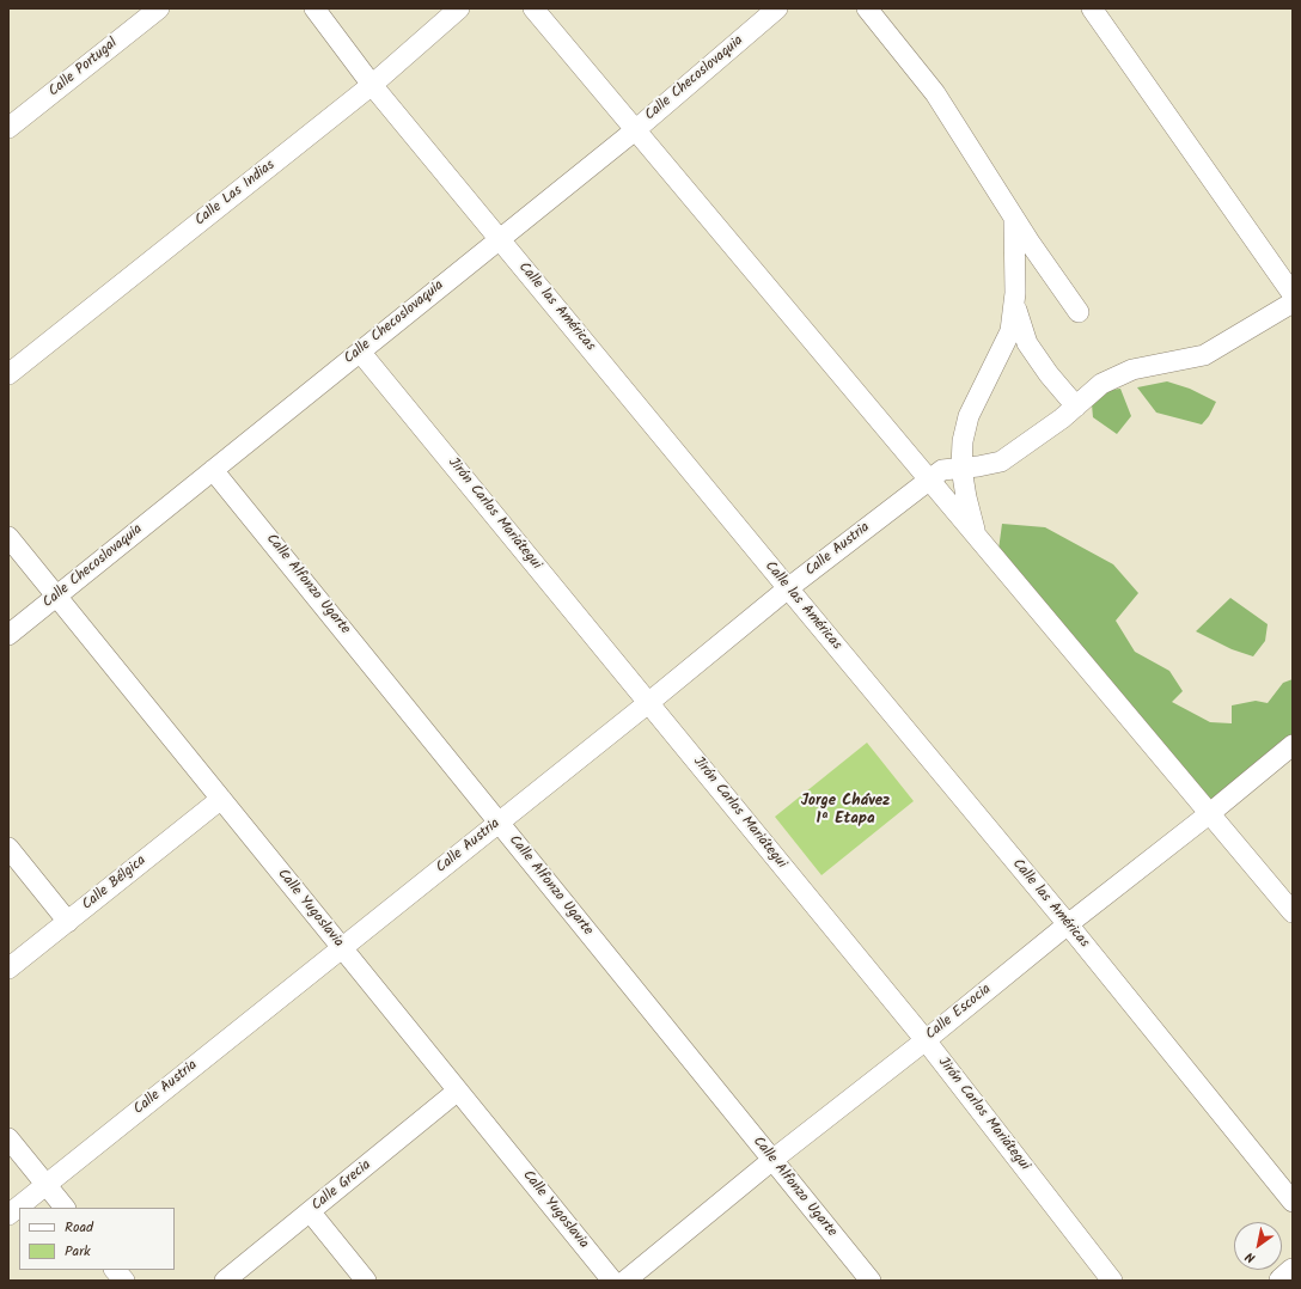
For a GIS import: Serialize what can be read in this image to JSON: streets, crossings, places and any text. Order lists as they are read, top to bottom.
{
  "streets": {
    "street": [
      "Calle Portugal",
      "Calle Checoslovaquia",
      "Calle Las Indias",
      "Calle las Américas",
      "Jirón Carlos Mariátegui",
      "Calle Austria",
      "Calle Alfonzo Ugarte",
      "Calle Bélgica",
      "Calle Yugoslavia",
      "Calle Escocia",
      "Calle Grecia"
    ]
  },
  "crossings": [
    ["Calle Checoslovaquia", "Calle las Américas"],
    ["Calle Checoslovaquia", "Jirón Carlos Mariátegui"],
    ["Calle Checoslovaquia", "Calle Alfonzo Ugarte"],
    ["Calle Checoslovaquia", "Calle Yugoslavia"],
    ["Calle Las Indias", "Calle las Américas"],
    ["Calle las Américas", "Calle Austria"],
    ["Calle las Américas", "Calle Escocia"],
    ["Jirón Carlos Mariátegui", "Calle Austria"],
    ["Jirón Carlos Mariátegui", "Calle Escocia"],
    ["Calle Austria", "Calle Alfonzo Ugarte"],
    ["Calle Austria", "Calle Yugoslavia"],
    ["Calle Alfonzo Ugarte", "Calle Escocia"],
    ["Calle Bélgica", "Calle Yugoslavia"],
    ["Calle Yugoslavia", "Calle Grecia"]
  ],
  "districts": ["Jorge Chávez 1ª Etapa"],
  "legend": ["Road", "Park"],
  "north": "bottom left"
}
